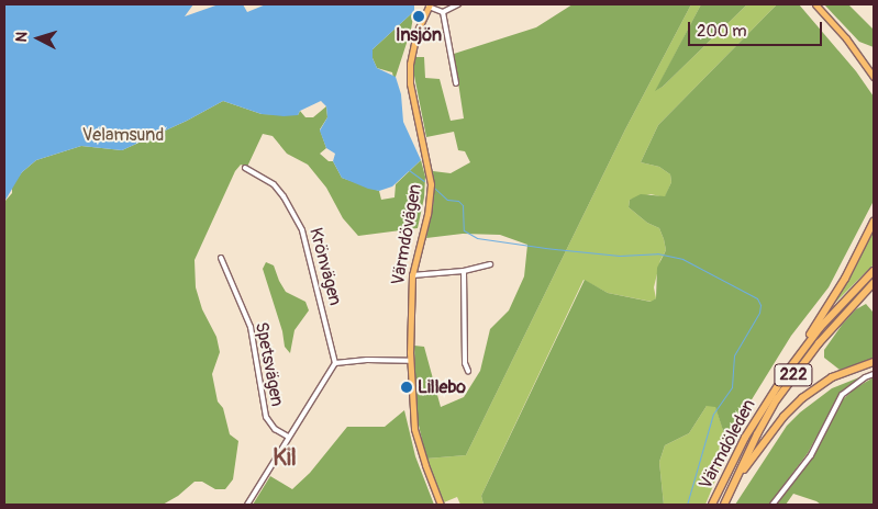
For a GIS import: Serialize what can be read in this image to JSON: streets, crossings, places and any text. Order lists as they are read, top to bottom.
{
  "streets": {
    "highway": ["222", "Värmdöleden"],
    "main road": ["Värmdövägen"],
    "street": ["Krönvägen", "Spetsvägen"]
  },
  "districts": ["Kil"],
  "parks": ["Velamsund"],
  "places": ["Insjön", "Lillebo"],
  "scale_bar": "200 m",
  "north": "left"
}
